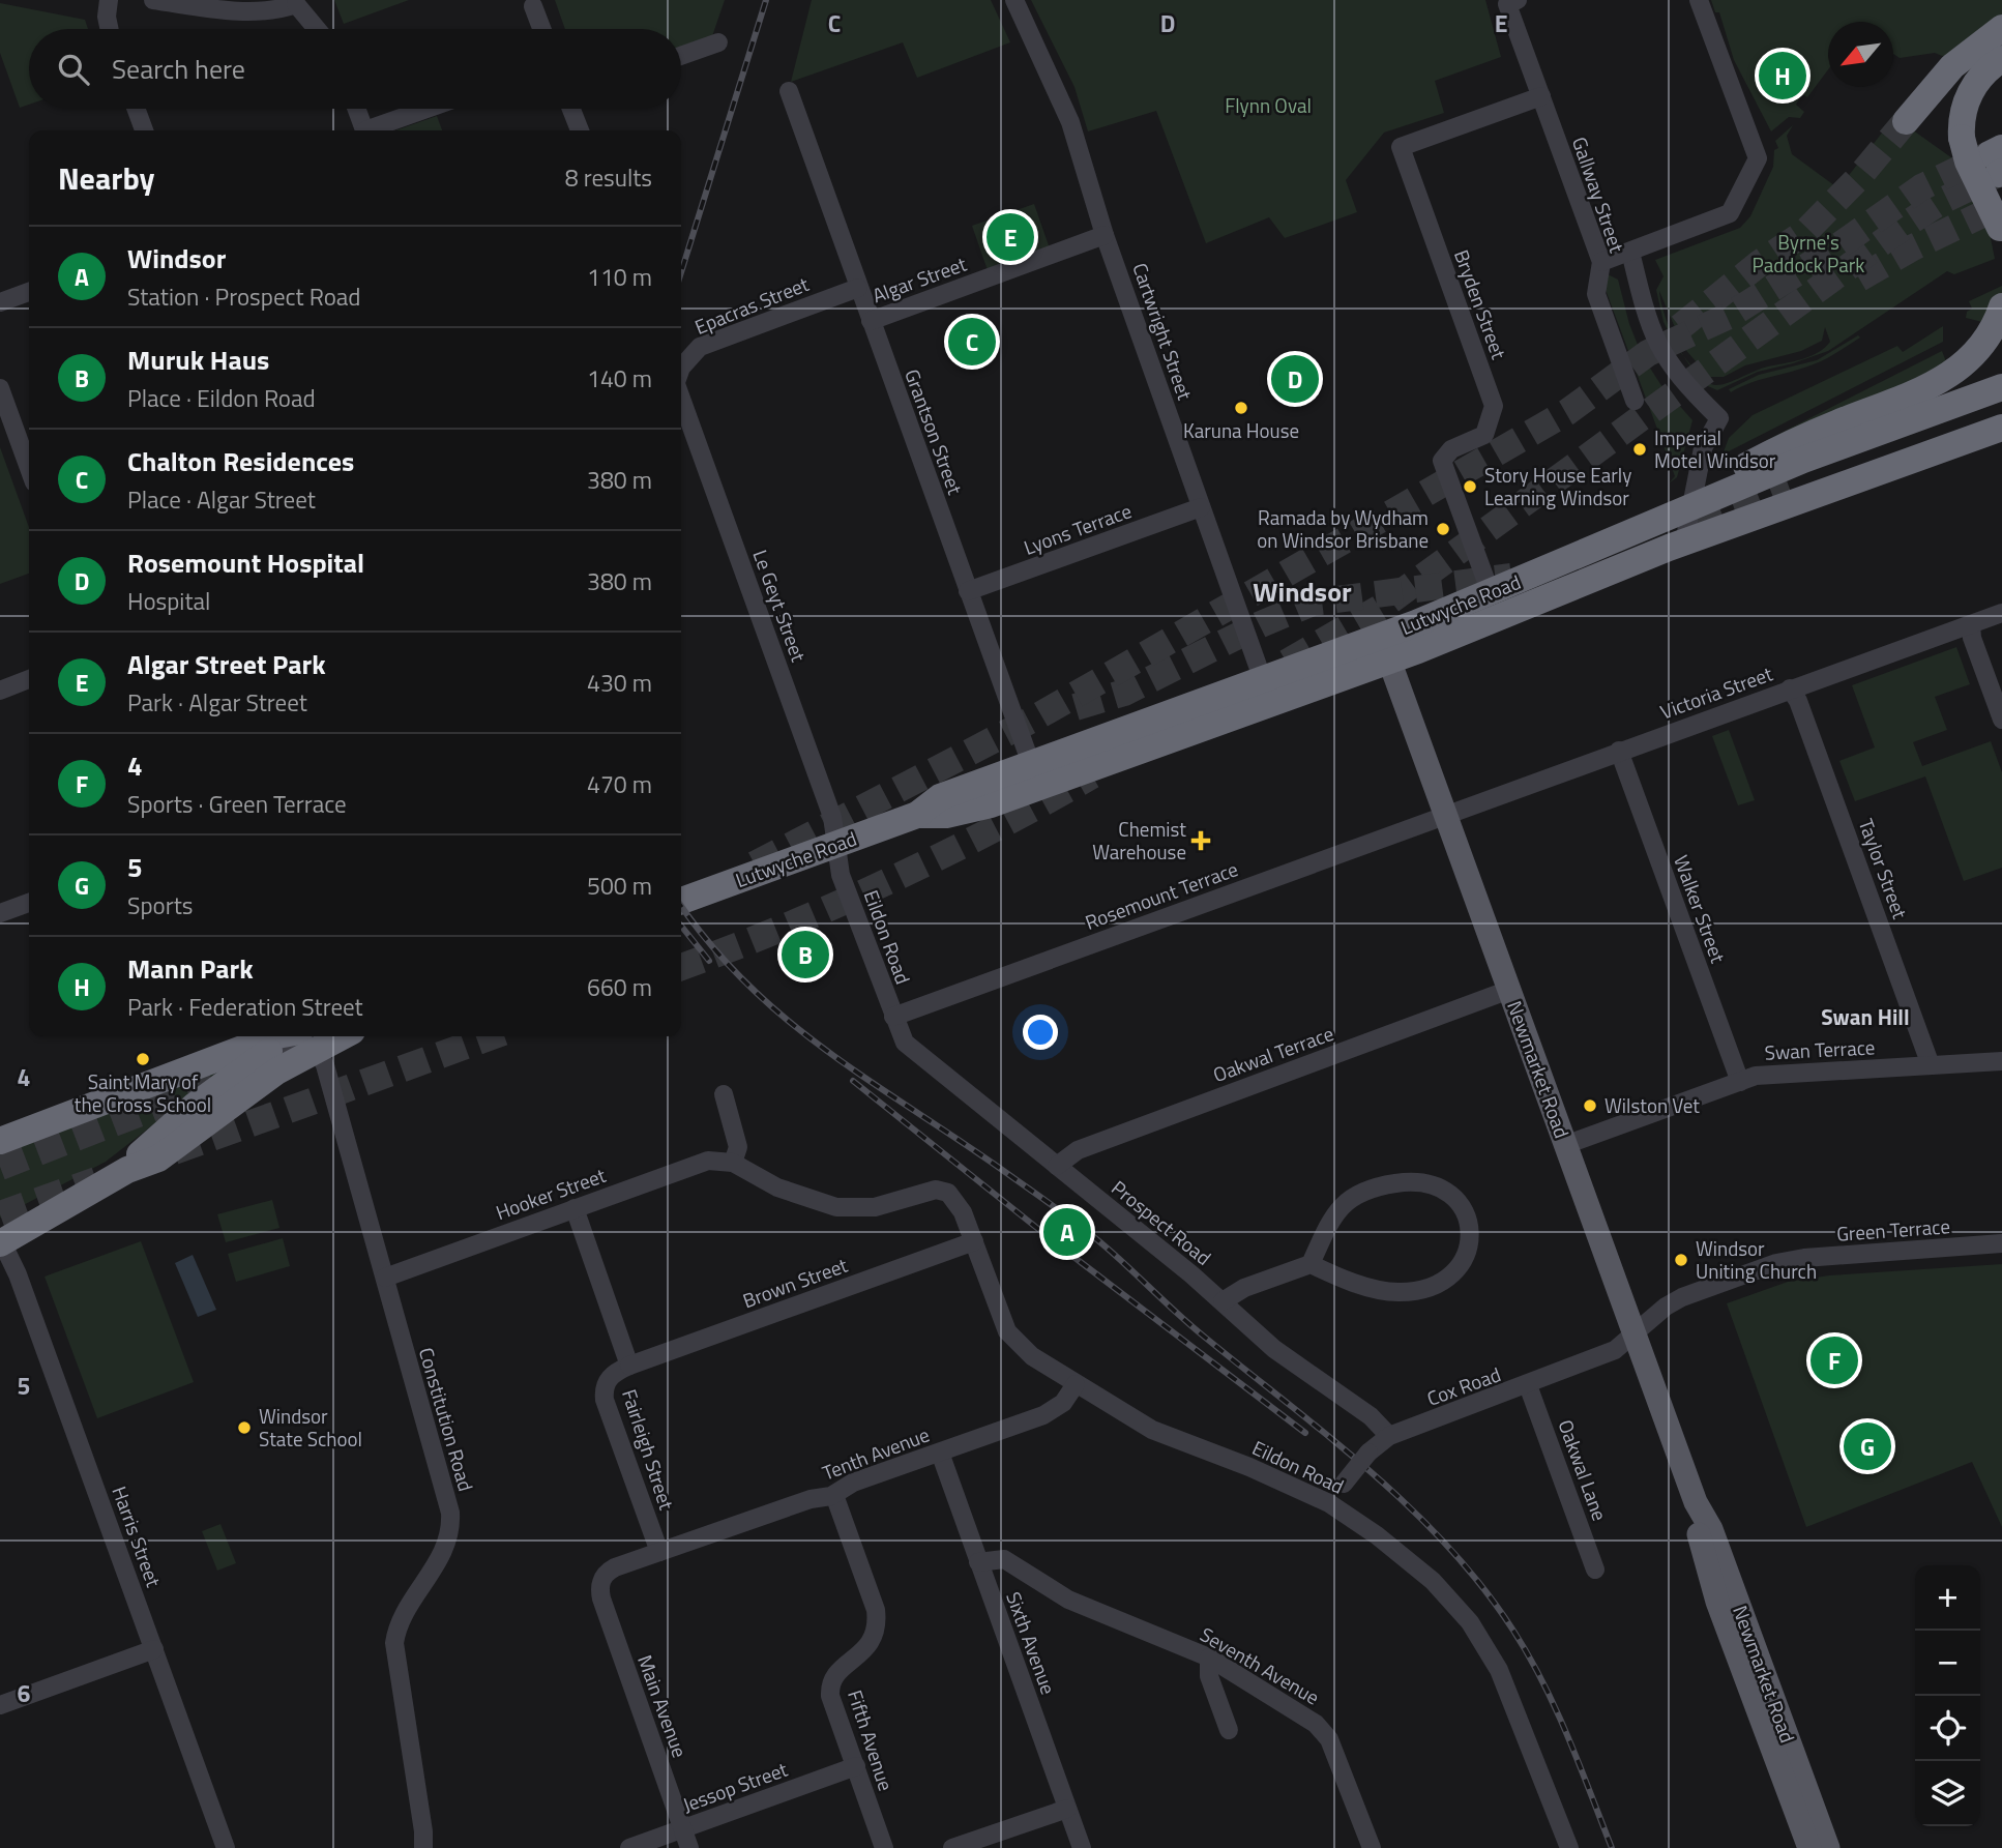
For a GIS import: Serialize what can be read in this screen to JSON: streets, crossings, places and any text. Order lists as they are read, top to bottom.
{
  "streets": {
    "highway": ["Lutwyche Road"],
    "main road": ["Newmarket Road"],
    "street": [
      "Gallway Street",
      "Algar Street",
      "Bryden Street",
      "Epacras Street",
      "Cartwright Street",
      "Grantson Street",
      "Lyons Terrace",
      "Le Geyt Street",
      "Victoria Street",
      "Taylor Street",
      "Rosemount Terrace",
      "Walker Street",
      "Eildon Road",
      "Swan Terrace",
      "Oakwal Terrace",
      "Hooker Street",
      "Prospect Road",
      "Green Terrace",
      "Brown Street",
      "Cox Road",
      "Constitution Road",
      "Fairleigh Street",
      "Tenth Avenue",
      "Oakwal Lane",
      "Harris Street",
      "Sixth Avenue",
      "Seventh Avenue",
      "Main Avenue",
      "Fifth Avenue",
      "Jessop Street"
    ]
  },
  "crossings": [
    ["Gallway Street", "Bryden Street"],
    ["Algar Street", "Cartwright Street"],
    ["Algar Street", "Grantson Street"],
    ["Bryden Street", "Lutwyche Road"],
    ["Epacras Street", "Grantson Street"],
    ["Cartwright Street", "Lyons Terrace"],
    ["Cartwright Street", "Lutwyche Road"],
    ["Grantson Street", "Lyons Terrace"],
    ["Grantson Street", "Lutwyche Road"],
    ["Lutwyche Road", "Le Geyt Street"],
    ["Lutwyche Road", "Eildon Road"],
    ["Lutwyche Road", "Newmarket Road"],
    ["Le Geyt Street", "Eildon Road"],
    ["Victoria Street", "Taylor Street"],
    ["Victoria Street", "Rosemount Terrace"],
    ["Victoria Street", "Walker Street"],
    ["Victoria Street", "Newmarket Road"],
    ["Taylor Street", "Swan Terrace"],
    ["Rosemount Terrace", "Eildon Road"],
    ["Rosemount Terrace", "Newmarket Road"],
    ["Walker Street", "Swan Terrace"],
    ["Eildon Road", "Hooker Street"],
    ["Eildon Road", "Prospect Road"],
    ["Eildon Road", "Brown Street"],
    ["Eildon Road", "Cox Road"],
    ["Eildon Road", "Tenth Avenue"],
    ["Swan Terrace", "Newmarket Road"],
    ["Oakwal Terrace", "Newmarket Road"],
    ["Oakwal Terrace", "Prospect Road"],
    ["Newmarket Road", "Green Terrace"],
    ["Newmarket Road", "Cox Road"],
    ["Hooker Street", "Constitution Road"],
    ["Hooker Street", "Fairleigh Street"],
    ["Prospect Road", "Cox Road"],
    ["Green Terrace", "Cox Road"],
    ["Brown Street", "Fairleigh Street"],
    ["Cox Road", "Oakwal Lane"],
    ["Fairleigh Street", "Tenth Avenue"],
    ["Tenth Avenue", "Sixth Avenue"],
    ["Tenth Avenue", "Main Avenue"],
    ["Tenth Avenue", "Fifth Avenue"],
    ["Sixth Avenue", "Seventh Avenue"],
    ["Main Avenue", "Jessop Street"],
    ["Fifth Avenue", "Jessop Street"]
  ],
  "districts": ["Windsor", "Swan Hill"],
  "parks": ["Flynn Oval", "Byrne's Paddock Park"],
  "places": {
    "other": [
      "Karuna House",
      "Imperial Motel Windsor",
      "Story House Early Learning Windsor",
      "Ramada by Wydham on Windsor Brisbane",
      "Saint Mary of the Cross School",
      "Wilston Vet",
      "Windsor Uniting Church",
      "Windsor State School"
    ],
    "health": ["Chemist Warehouse"]
  },
  "north": "bottom left",
  "page": {
    "search": "Search here",
    "pins": [
      "H",
      "E",
      "C",
      "D",
      "B",
      "A",
      "F",
      "G"
    ],
    "heading": ["Nearby", "8 results"],
    "list": [
      {
        "mark": "A",
        "name": "Windsor",
        "note": "Station · Prospect Road",
        "value": "110 m"
      },
      {
        "mark": "B",
        "name": "Muruk Haus",
        "note": "Place · Eildon Road",
        "value": "140 m"
      },
      {
        "mark": "C",
        "name": "Chalton Residences",
        "note": "Place · Algar Street",
        "value": "380 m"
      },
      {
        "mark": "D",
        "name": "Rosemount Hospital",
        "note": "Hospital",
        "value": "380 m"
      },
      {
        "mark": "E",
        "name": "Algar Street Park",
        "note": "Park · Algar Street",
        "value": "430 m"
      },
      {
        "mark": "F",
        "name": "4",
        "note": "Sports · Green Terrace",
        "value": "470 m"
      },
      {
        "mark": "G",
        "name": "5",
        "note": "Sports",
        "value": "500 m"
      },
      {
        "mark": "H",
        "name": "Mann Park",
        "note": "Park · Federation Street",
        "value": "660 m"
      }
    ],
    "map_buttons": ["+", "−"]
  },
  "grid": {
    "columns": ["C", "D", "E"],
    "rows": ["4", "5", "6"]
  }
}
